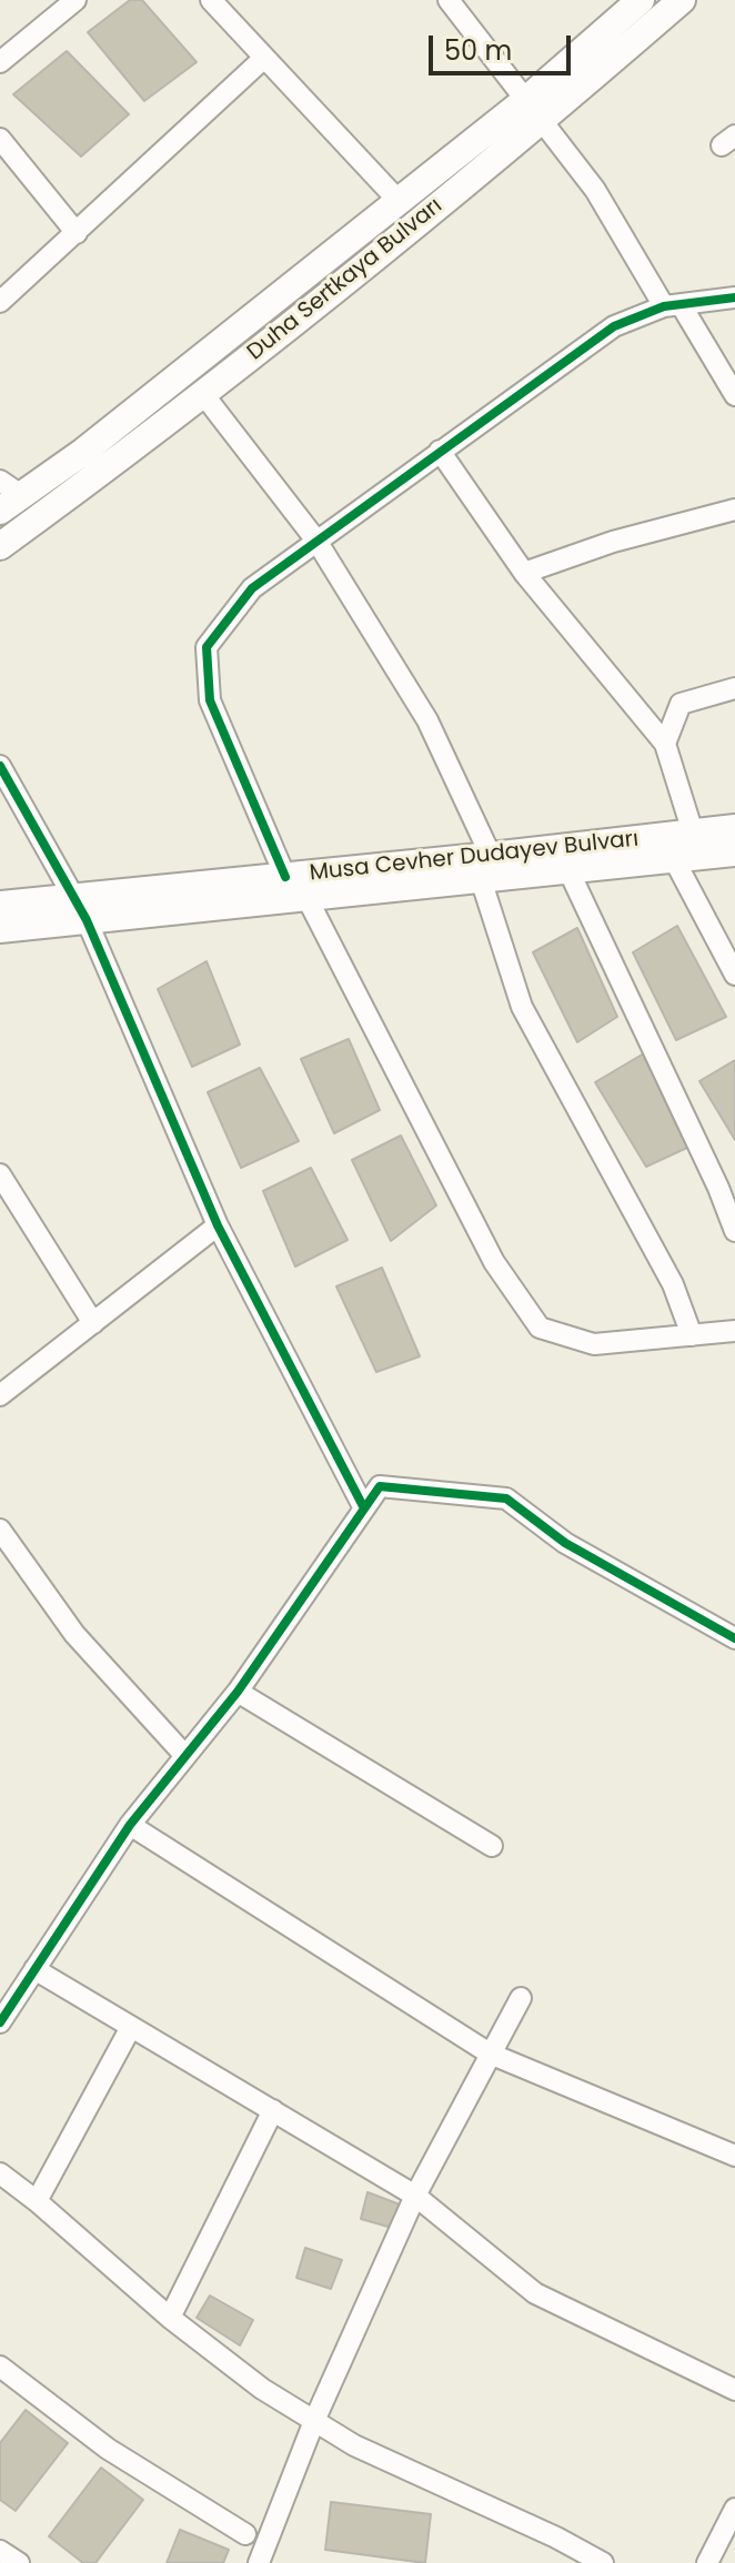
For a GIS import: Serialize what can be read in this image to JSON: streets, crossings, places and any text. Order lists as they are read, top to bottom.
{
  "streets": {
    "main road": ["Duha Sertkaya Bulvarı", "Musa Cevher Dudayev Bulvarı"]
  },
  "scale_bar": "50 m"
}
